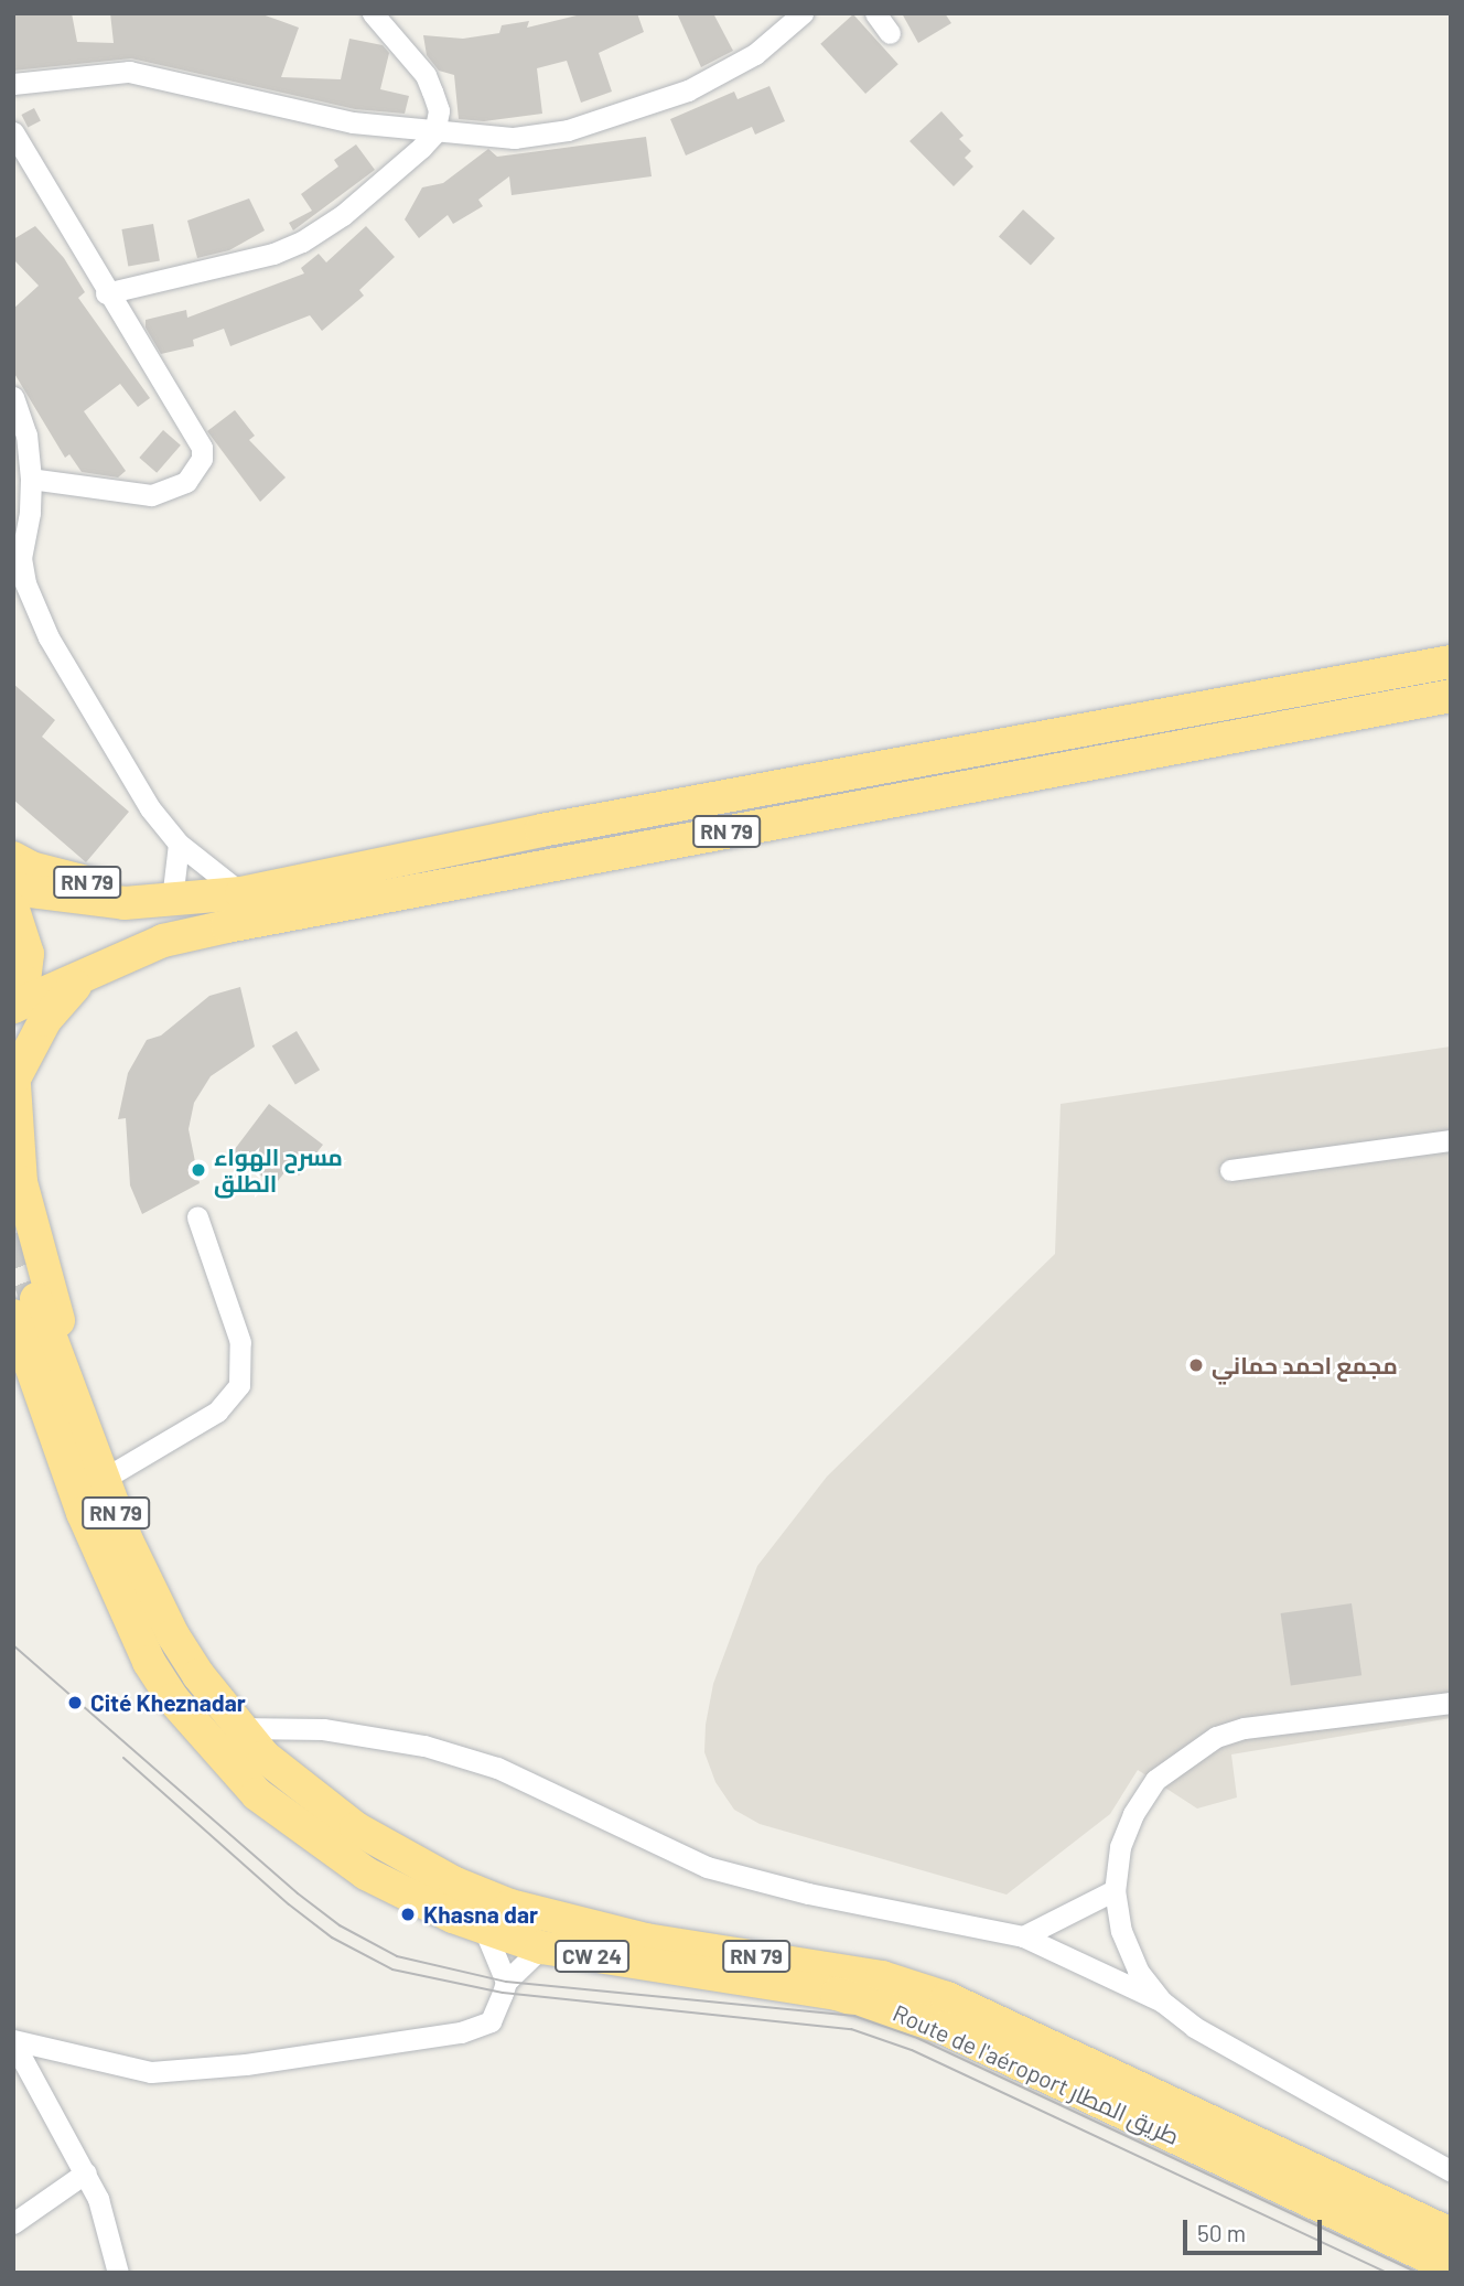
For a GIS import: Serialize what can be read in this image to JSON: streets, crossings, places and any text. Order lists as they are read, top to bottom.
{
  "streets": {
    "highway": ["RN 79", "CW 24", "Route de l'aéroport طريق المطار"]
  },
  "places": [
    "مسرح الهواء الطلق",
    "مجمع احمد حماني",
    "Cité Kheznadar",
    "Khasna dar"
  ],
  "scale_bar": "50 m"
}
